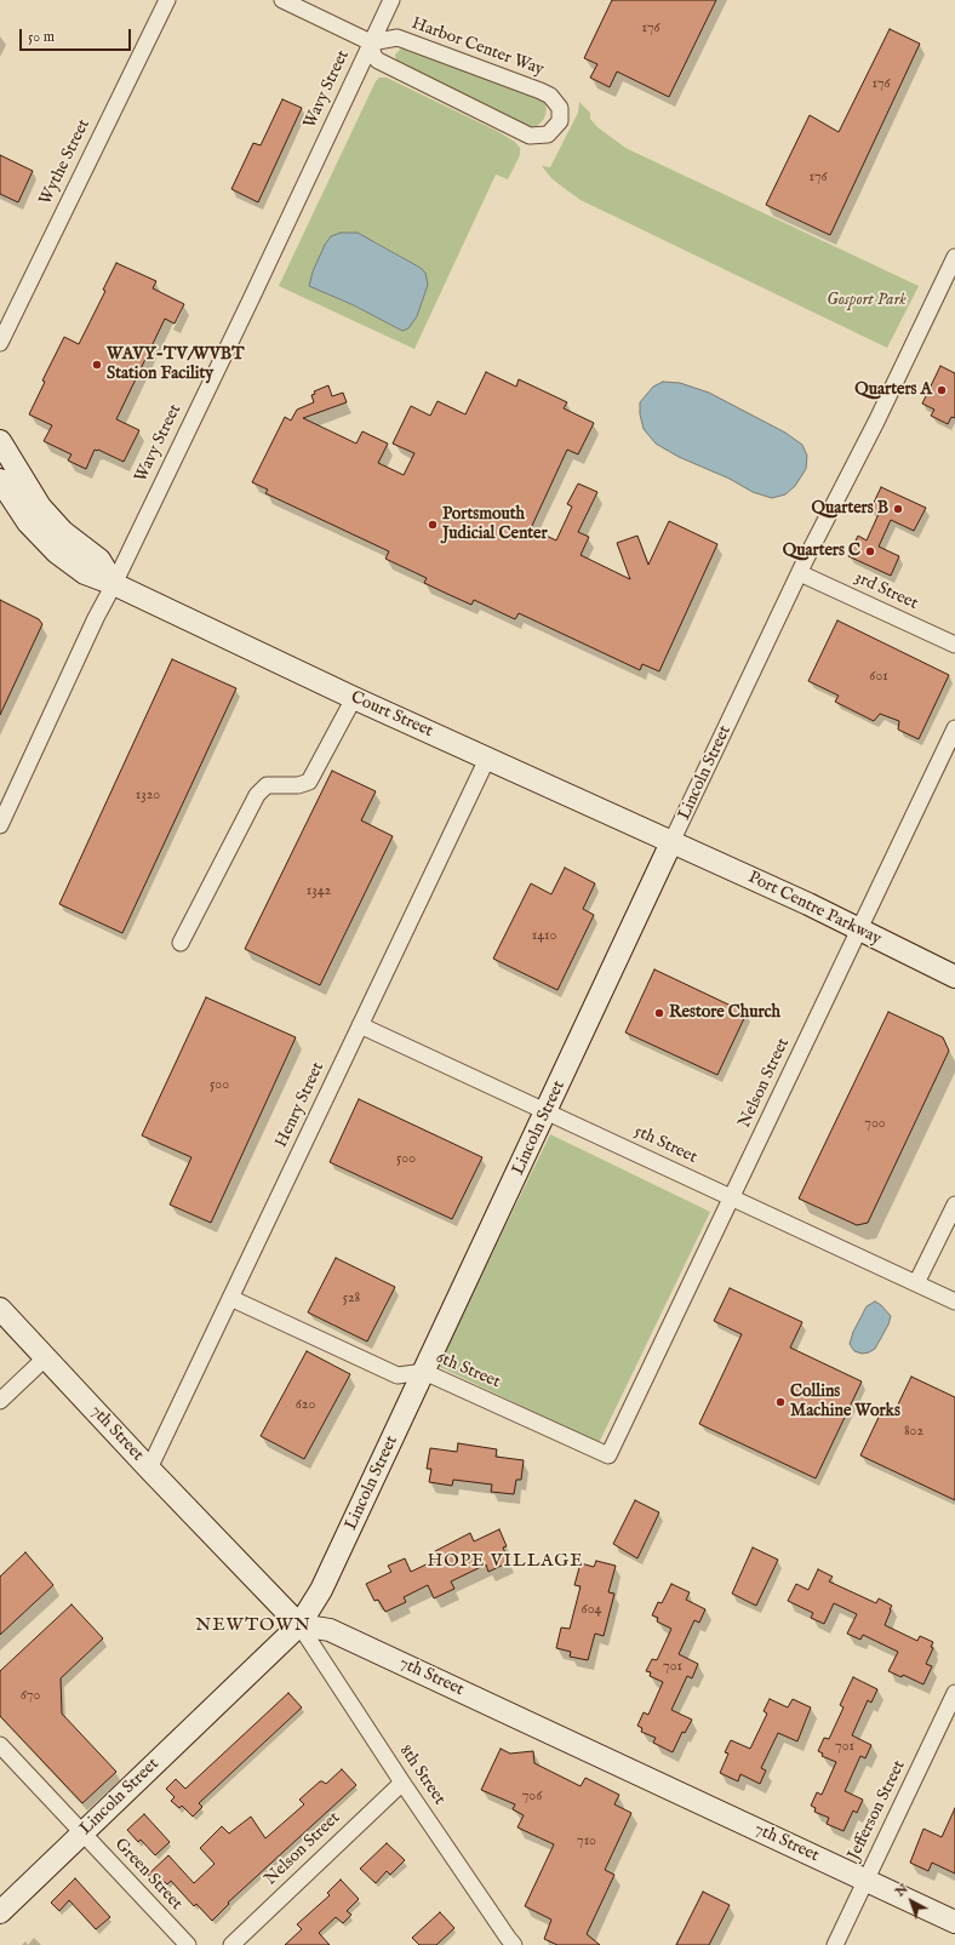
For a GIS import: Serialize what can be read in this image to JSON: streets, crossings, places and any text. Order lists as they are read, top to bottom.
{
  "streets": {
    "street": [
      "Harbor Center Way",
      "Wavy Street",
      "Wythe Street",
      "3rd Street",
      "Court Street",
      "Lincoln Street",
      "Port Centre Parkway",
      "Nelson Street",
      "Henry Street",
      "5th Street",
      "6th Street",
      "7th Street",
      "8th Street",
      "Jefferson Street",
      "Green Street"
    ]
  },
  "crossings": [
    ["Harbor Center Way", "Wavy Street"],
    ["Wavy Street", "Court Street"],
    ["3rd Street", "Lincoln Street"],
    ["Court Street", "Lincoln Street"],
    ["Court Street", "Port Centre Parkway"],
    ["Court Street", "Henry Street"],
    ["Lincoln Street", "Port Centre Parkway"],
    ["Lincoln Street", "5th Street"],
    ["Lincoln Street", "6th Street"],
    ["Lincoln Street", "7th Street"],
    ["Lincoln Street", "8th Street"],
    ["Lincoln Street", "Green Street"],
    ["Port Centre Parkway", "Nelson Street"],
    ["Nelson Street", "5th Street"],
    ["Nelson Street", "6th Street"],
    ["Nelson Street", "8th Street"],
    ["Henry Street", "5th Street"],
    ["Henry Street", "6th Street"],
    ["Henry Street", "7th Street"],
    ["7th Street", "8th Street"],
    ["7th Street", "Jefferson Street"]
  ],
  "districts": ["HOPE VILLAGE", "NEWTOWN"],
  "parks": ["Gosport Park"],
  "places": [
    "WAVY-TV/WVBT Station Facility",
    "Quarters A",
    "Quarters B",
    "Portsmouth Judicial Center",
    "Quarters C",
    "Restore Church",
    "Collins Machine Works"
  ],
  "house_numbers": [
    "176",
    "176",
    "176",
    "601",
    "1320",
    "1342",
    "1410",
    "500",
    "700",
    "500",
    "528",
    "620",
    "802",
    "604",
    "701",
    "670",
    "701",
    "706",
    "710"
  ],
  "scale_bar": "50 m",
  "north": "top left"
}
